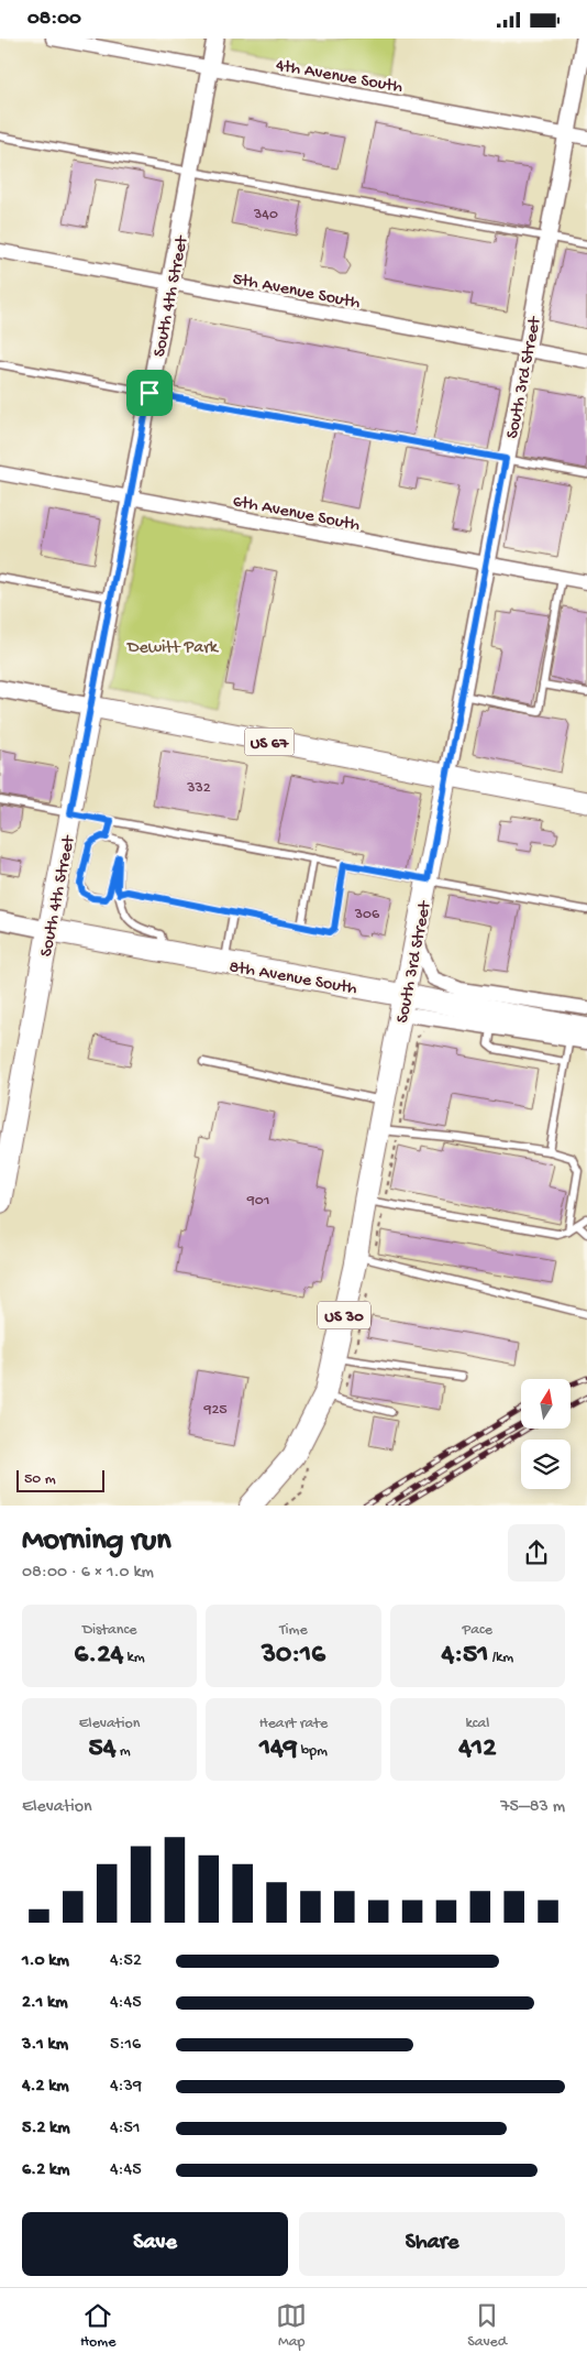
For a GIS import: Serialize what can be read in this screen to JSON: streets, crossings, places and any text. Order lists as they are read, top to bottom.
{
  "streets": {
    "highway": [
      "South 4th Street",
      "South 3rd Street",
      "8th Avenue South",
      "US 30"
    ],
    "main road": ["US 67"],
    "street": ["4th Avenue South", "5th Avenue South", "6th Avenue South"]
  },
  "crossings": [
    ["4th Avenue South", "South 4th Street"],
    ["4th Avenue South", "South 3rd Street"],
    ["5th Avenue South", "South 4th Street"],
    ["5th Avenue South", "South 3rd Street"],
    ["South 4th Street", "6th Avenue South"],
    ["South 4th Street", "US 67"],
    ["South 4th Street", "8th Avenue South"],
    ["South 3rd Street", "6th Avenue South"],
    ["South 3rd Street", "US 67"],
    ["South 3rd Street", "8th Avenue South"]
  ],
  "parks": ["Dewitt Park"],
  "house_numbers": [
    "340",
    "332",
    "306",
    "901",
    "925"
  ],
  "scale_bar": "50 m",
  "north": "top",
  "page": {
    "status": "08:00",
    "scale": "50 m",
    "heading": ["Morning run", "08:00 · 6 × 1.0 km"],
    "stats": [
      ["Distance", "6.24 km"],
      ["Time", "30:16"],
      ["Pace", "4:51 /km"],
      ["Elevation", "54 m"],
      ["Heart rate", "149 bpm"],
      ["kcal", "412"]
    ],
    "chart": ["Elevation", "75–83 m"],
    "list": [
      {
        "name": "1.0 km",
        "note": "4:52"
      },
      {
        "name": "2.1 km",
        "note": "4:45"
      },
      {
        "name": "3.1 km",
        "note": "5:16"
      },
      {
        "name": "4.2 km",
        "note": "4:39"
      },
      {
        "name": "5.2 km",
        "note": "4:51"
      },
      {
        "name": "6.2 km",
        "note": "4:45"
      }
    ],
    "buttons": ["Save", "Share"],
    "tabs": ["Home", "Map", "Saved"]
  }
}
